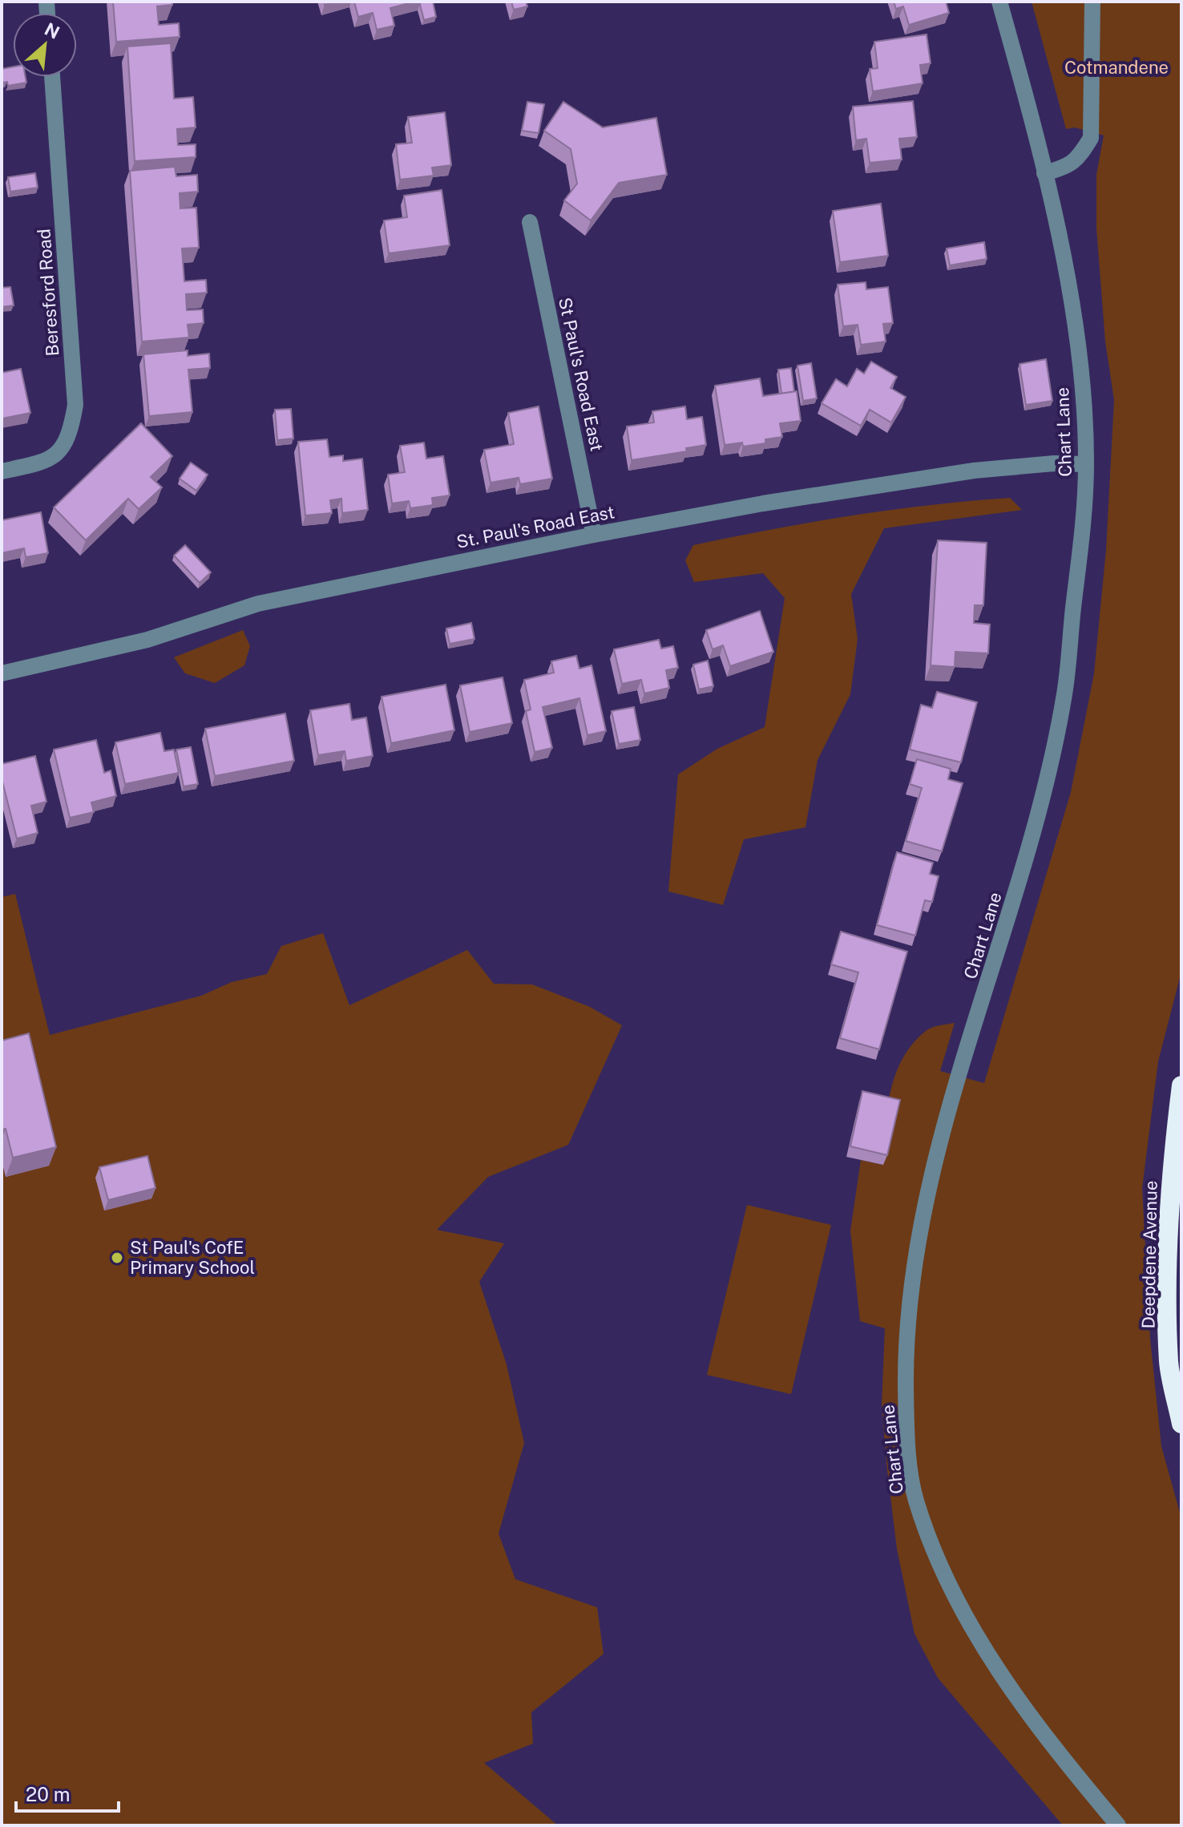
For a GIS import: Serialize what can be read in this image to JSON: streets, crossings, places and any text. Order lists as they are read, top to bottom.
{
  "streets": {
    "highway": ["Deepdene Avenue"],
    "street": [
      "Beresford Road",
      "St Paul's Road East",
      "Chart Lane",
      "St. Paul's Road East"
    ]
  },
  "crossings": [
    ["St Paul's Road East", "St. Paul's Road East"],
    ["Chart Lane", "St. Paul's Road East"]
  ],
  "parks": ["Cotmandene"],
  "places": ["St Paul's CofE Primary School"],
  "scale_bar": "20 m",
  "north": "top right"
}
